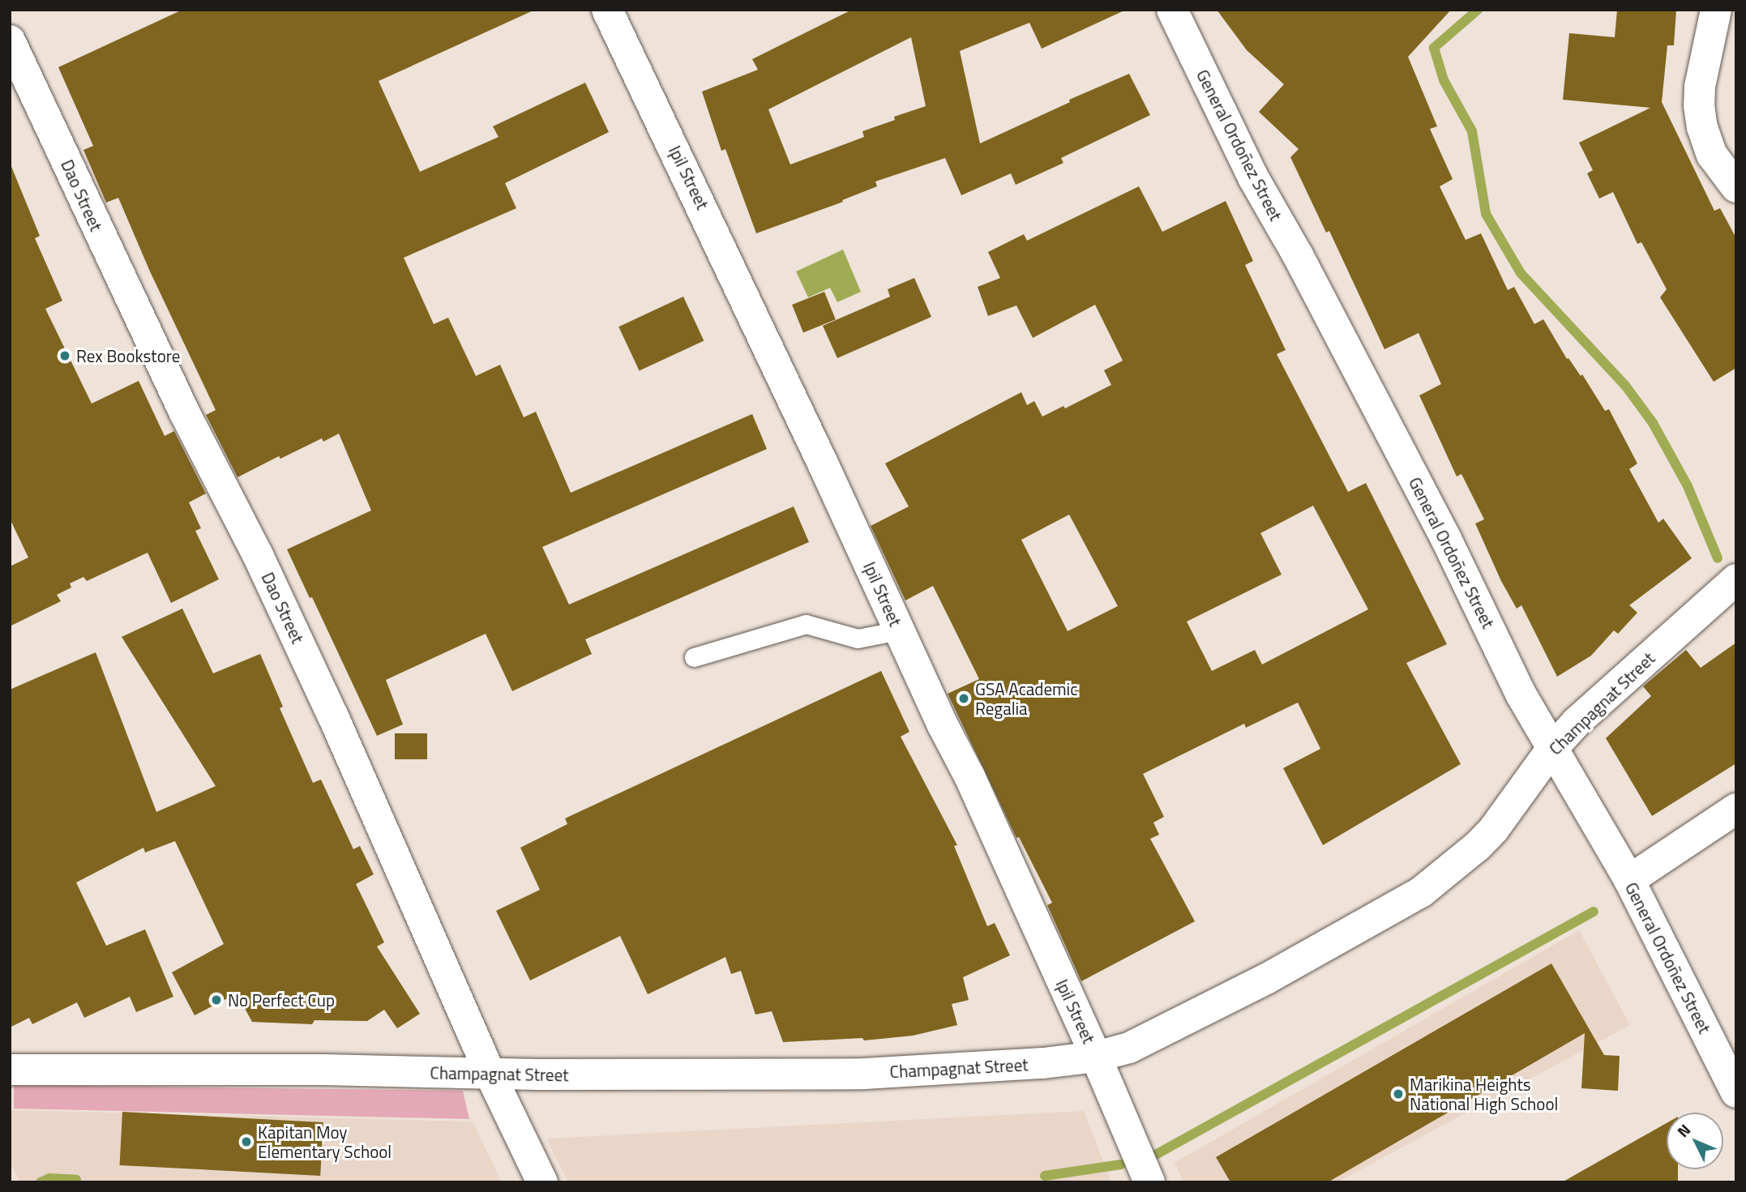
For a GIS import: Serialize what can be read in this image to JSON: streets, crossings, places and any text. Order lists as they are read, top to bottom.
{
  "streets": {
    "street": [
      "General Ordoñez Street",
      "Ipil Street",
      "Dao Street",
      "Champagnat Street"
    ]
  },
  "crossings": [
    ["General Ordoñez Street", "Champagnat Street"],
    ["Ipil Street", "Champagnat Street"],
    ["Dao Street", "Champagnat Street"]
  ],
  "places": [
    "Rex Bookstore",
    "GSA Academic Regalia",
    "No Perfect Cup",
    "Marikina Heights National High School",
    "Kapitan Moy Elementary School"
  ],
  "north": "top left"
}
